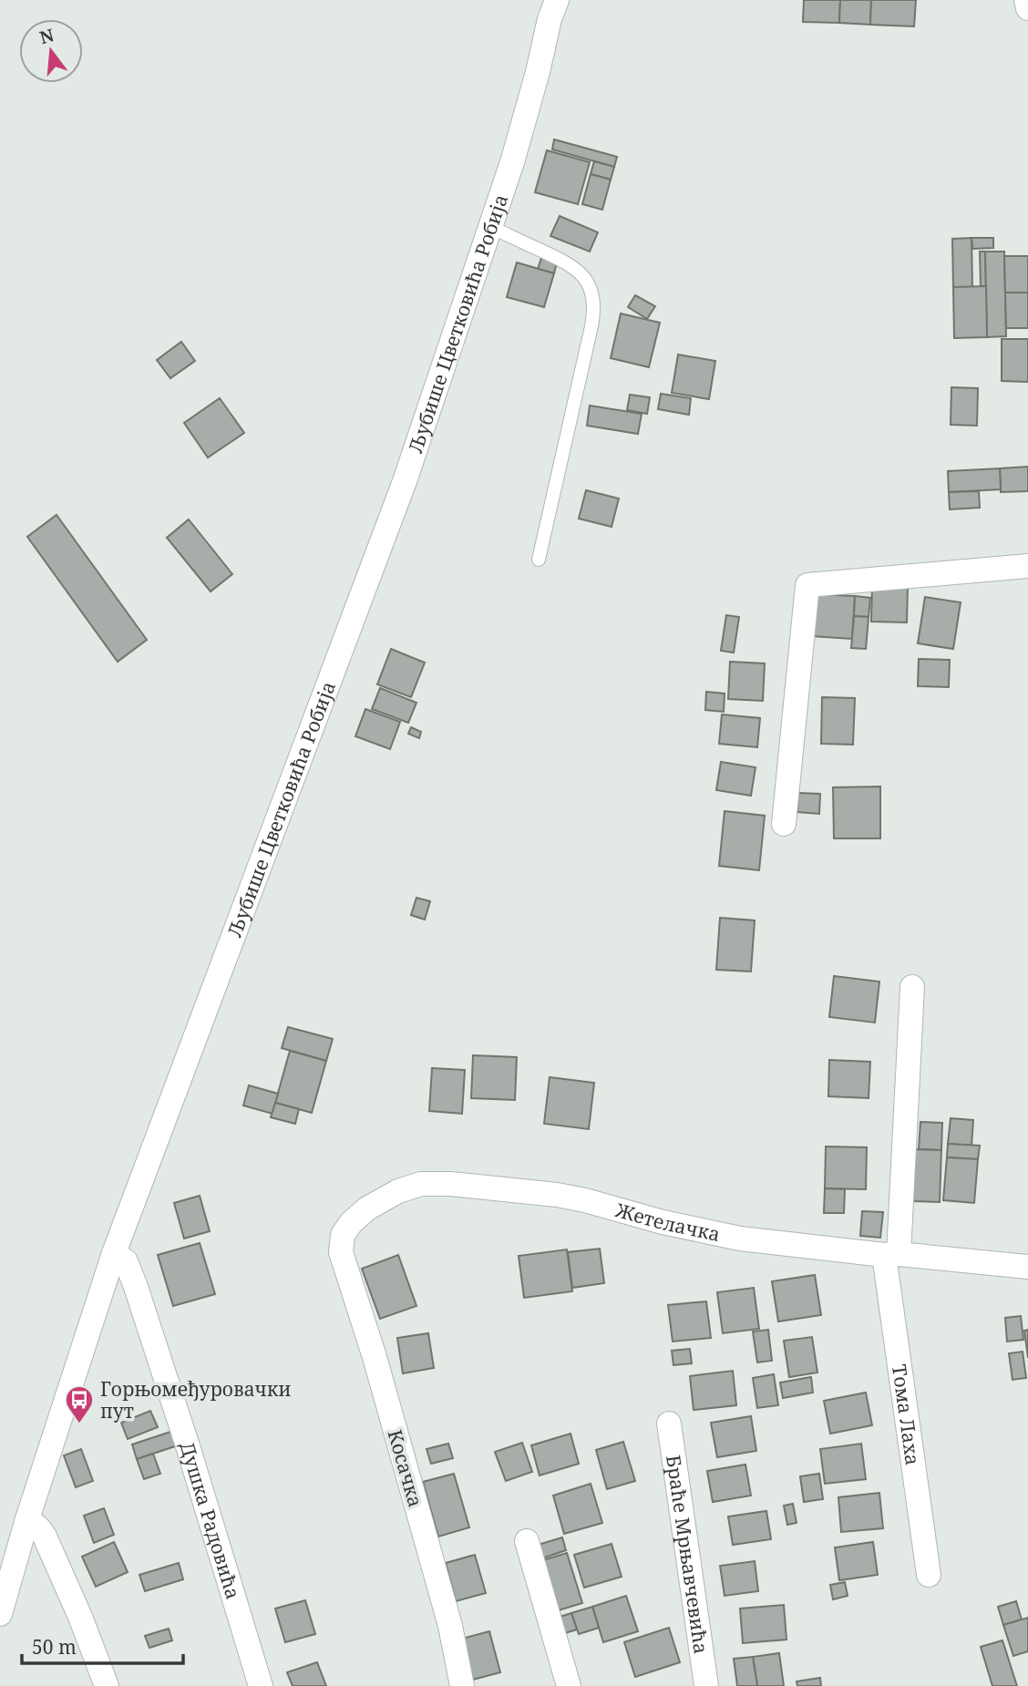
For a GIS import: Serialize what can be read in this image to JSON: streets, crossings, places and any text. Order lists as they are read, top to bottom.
{
  "streets": {
    "street": [
      "Љубише Цветковића Робија",
      "Жетелачка",
      "Тома Лаха",
      "Косачка",
      "Душка Радовића",
      "Браће Мрњавчевића"
    ]
  },
  "crossings": [
    ["Љубише Цветковића Робија", "Душка Радовића"],
    ["Жетелачка", "Тома Лаха"],
    ["Жетелачка", "Косачка"]
  ],
  "places": {
    "bus stop": ["Горњомеђуровачки пут"]
  },
  "scale_bar": "50 m",
  "north": "top"
}
